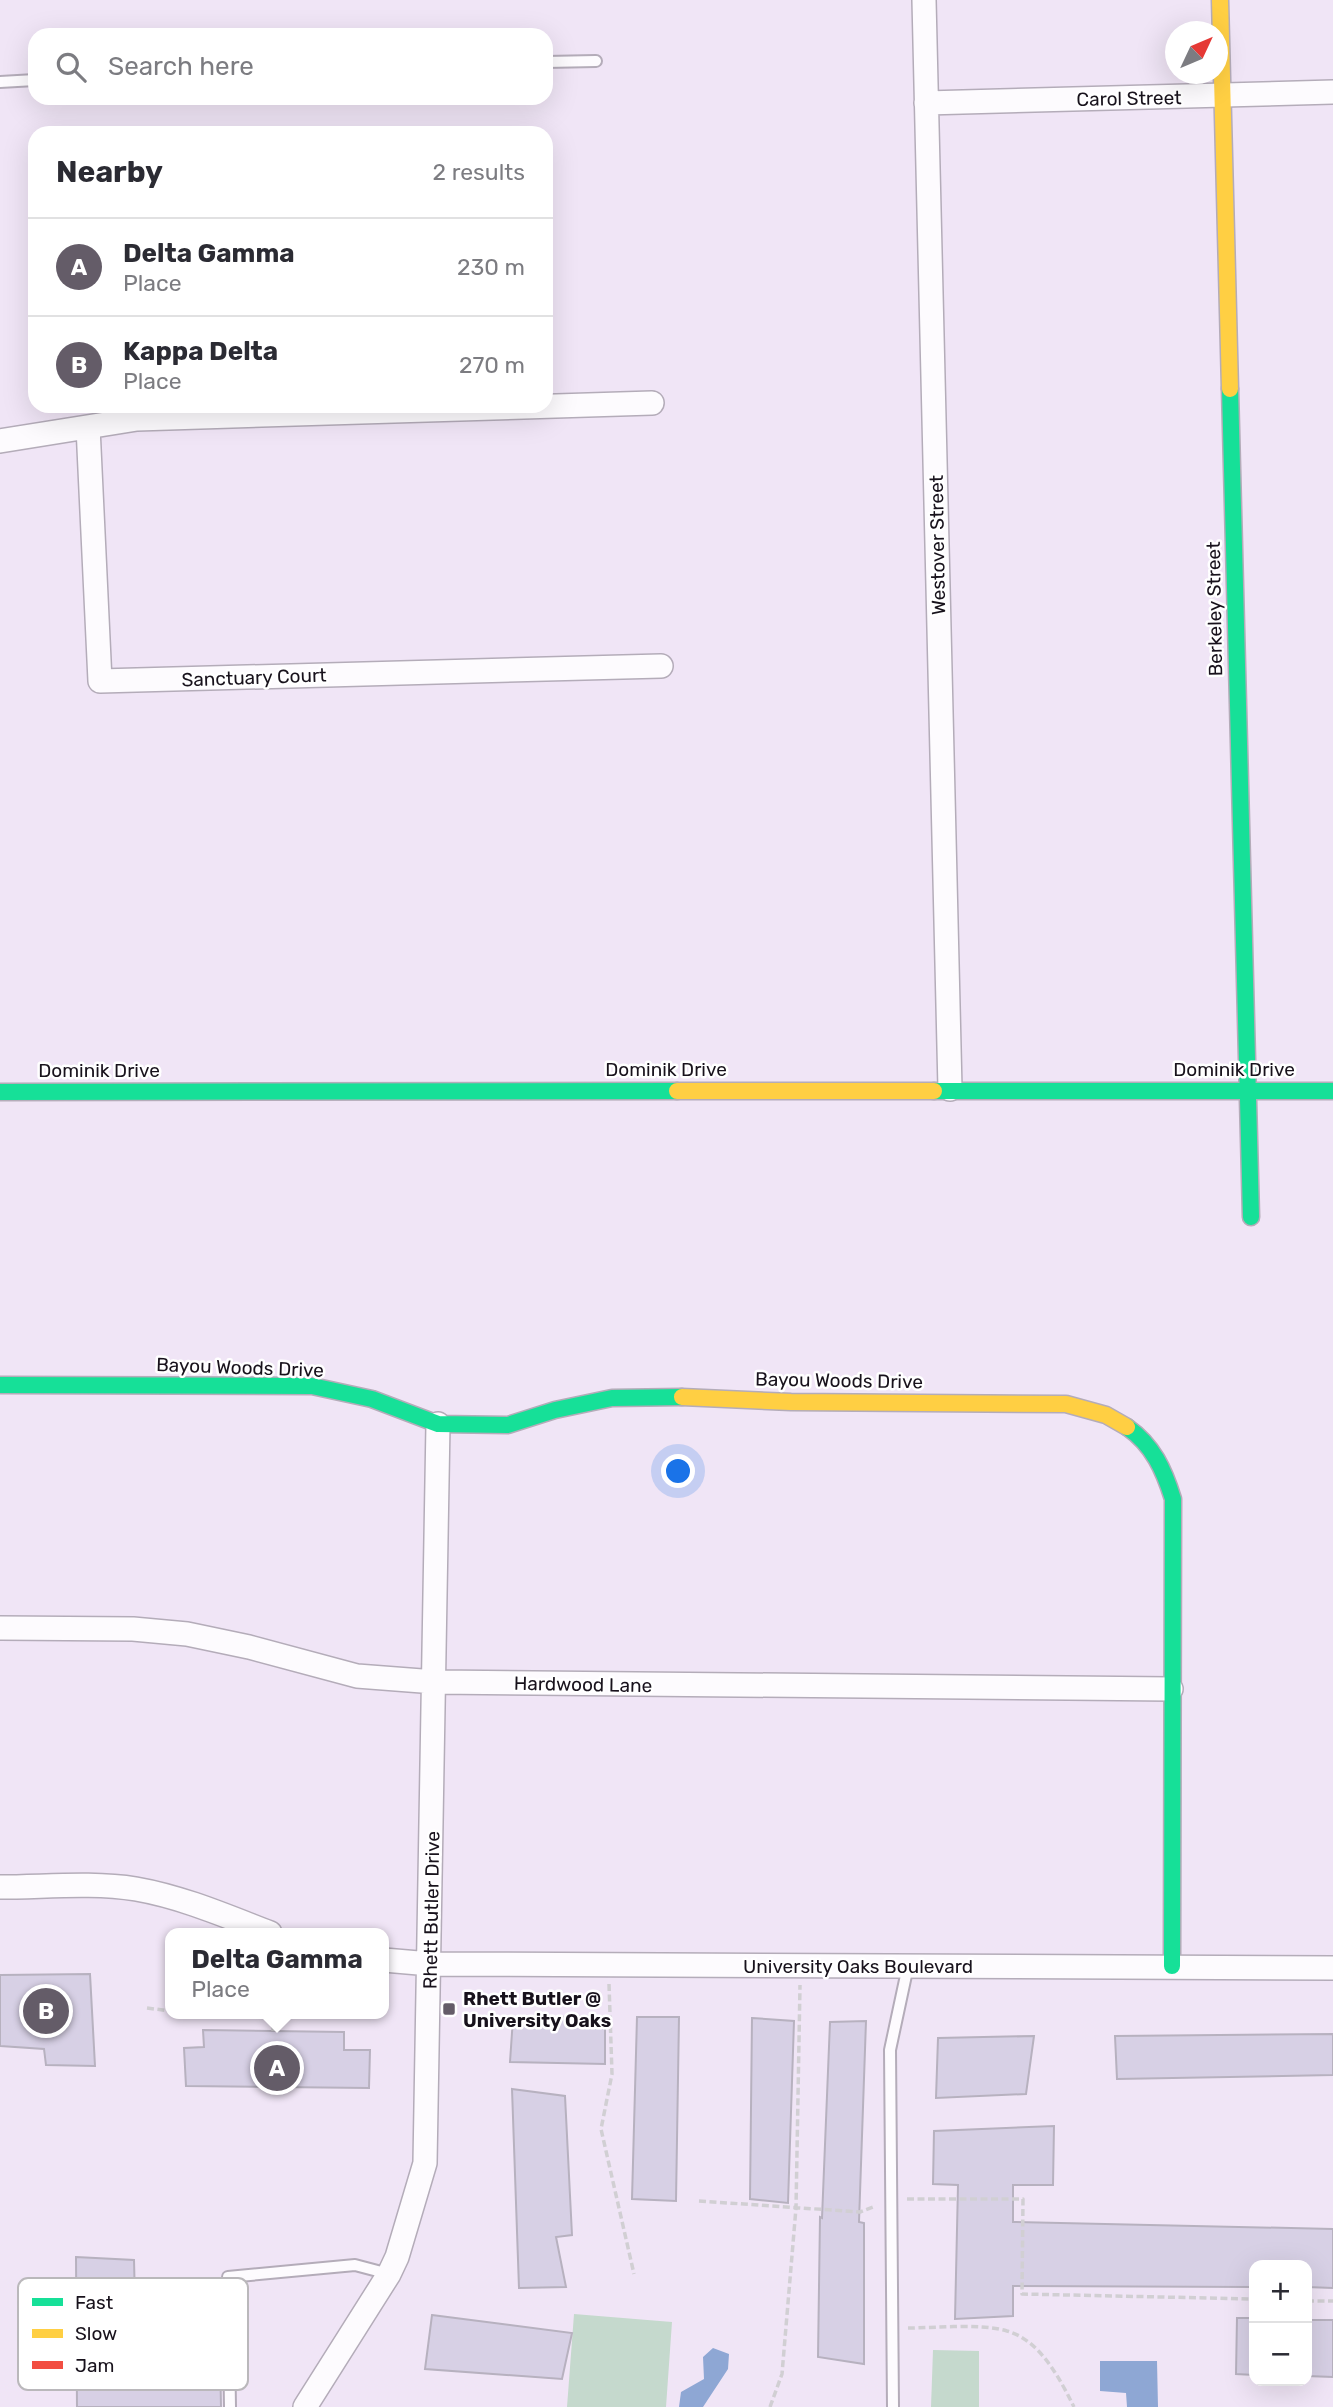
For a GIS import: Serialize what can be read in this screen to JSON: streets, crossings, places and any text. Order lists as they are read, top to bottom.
{
  "streets": {
    "street": [
      "Carol Street",
      "Westover Street",
      "Berkeley Street",
      "Sanctuary Court",
      "Dominik Drive",
      "Bayou Woods Drive",
      "Hardwood Lane",
      "Rhett Butler Drive",
      "University Oaks Boulevard"
    ]
  },
  "crossings": [
    ["Carol Street", "Westover Street"],
    ["Carol Street", "Berkeley Street"],
    ["Westover Street", "Dominik Drive"],
    ["Berkeley Street", "Dominik Drive"],
    ["Bayou Woods Drive", "Hardwood Lane"],
    ["Bayou Woods Drive", "Rhett Butler Drive"],
    ["Bayou Woods Drive", "University Oaks Boulevard"],
    ["Hardwood Lane", "Rhett Butler Drive"],
    ["Rhett Butler Drive", "University Oaks Boulevard"]
  ],
  "places": {
    "transit": ["Rhett Butler @ University Oaks"]
  },
  "legend": ["Fast", "Slow", "Jam"],
  "north": "top right",
  "page": {
    "search": "Search here",
    "heading": ["Nearby", "2 results"],
    "list": [
      {
        "mark": "A",
        "name": "Delta Gamma",
        "note": "Place",
        "value": "230 m"
      },
      {
        "mark": "B",
        "name": "Kappa Delta",
        "note": "Place",
        "value": "270 m"
      }
    ],
    "popup": ["Delta Gamma", "Place"],
    "pins": ["B", "A"],
    "map_buttons": ["+", "−"]
  }
}
